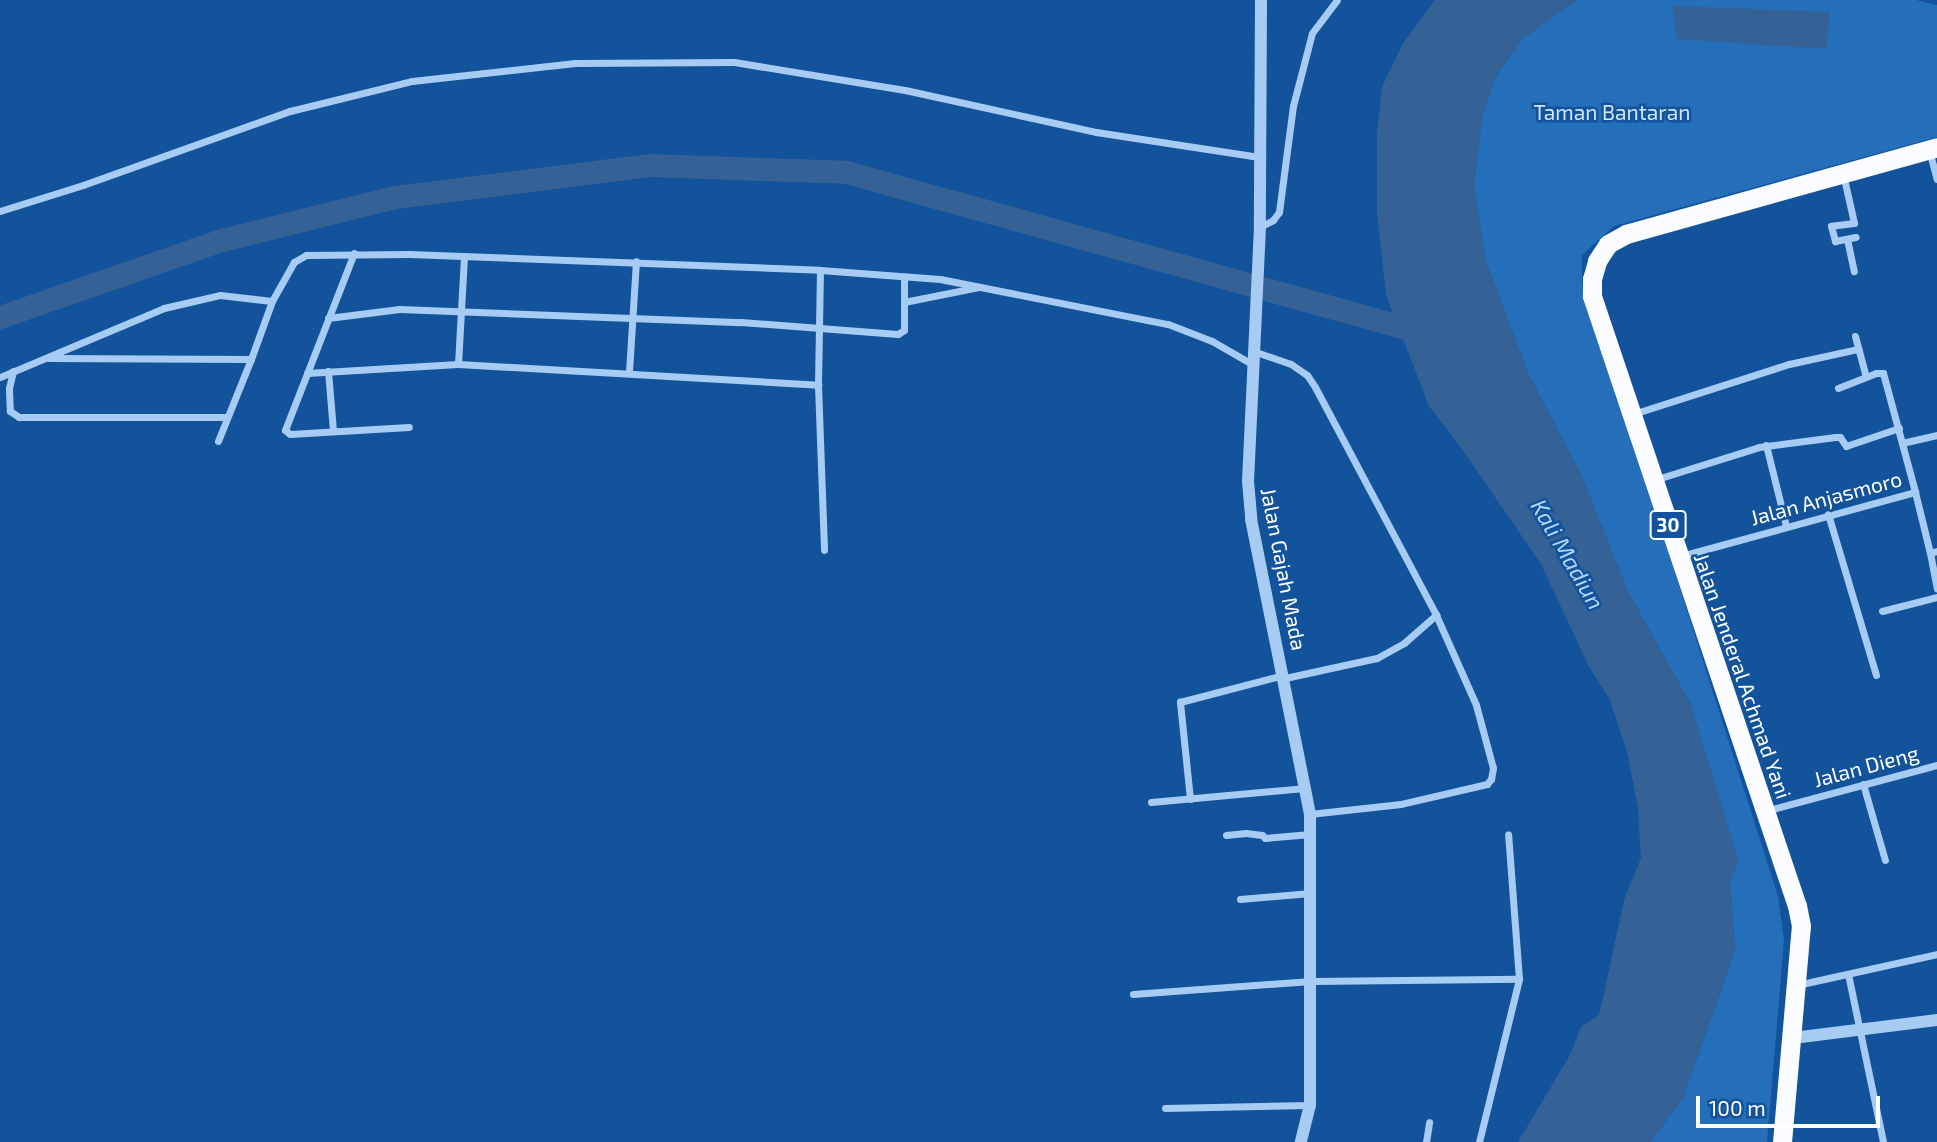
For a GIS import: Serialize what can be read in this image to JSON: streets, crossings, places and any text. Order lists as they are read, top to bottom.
{
  "streets": {
    "highway": ["30", "Jalan Jenderal Achmad Yani"],
    "street": ["Jalan Anjasmoro", "Jalan Gajah Mada", "Jalan Dieng"]
  },
  "crossings": [
    ["Jalan Anjasmoro", "Jalan Jenderal Achmad Yani"],
    ["Jalan Jenderal Achmad Yani", "Jalan Dieng"]
  ],
  "water": ["Kali Madiun"],
  "parks": ["Taman Bantaran"],
  "scale_bar": "100 m"
}
